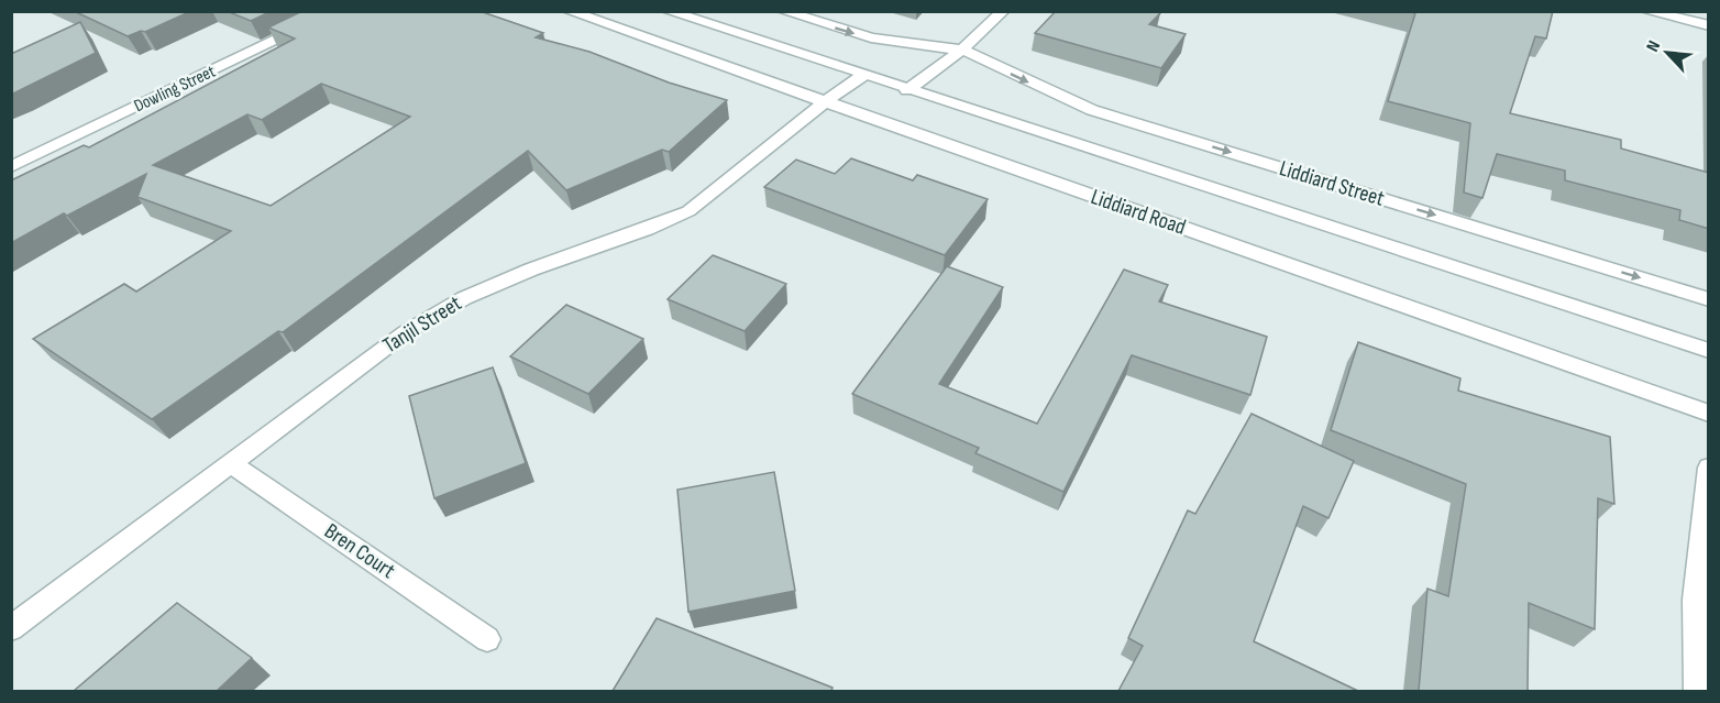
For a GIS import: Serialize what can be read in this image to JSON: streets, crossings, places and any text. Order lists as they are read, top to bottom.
{
  "streets": {
    "street": [
      "Dowling Street",
      "Liddiard Street",
      "Liddiard Road",
      "Tanjil Street",
      "Bren Court"
    ]
  },
  "crossings": [
    ["Liddiard Road", "Tanjil Street"],
    ["Tanjil Street", "Bren Court"]
  ],
  "one_way": ["Liddiard Street"],
  "north": "top left"
}
